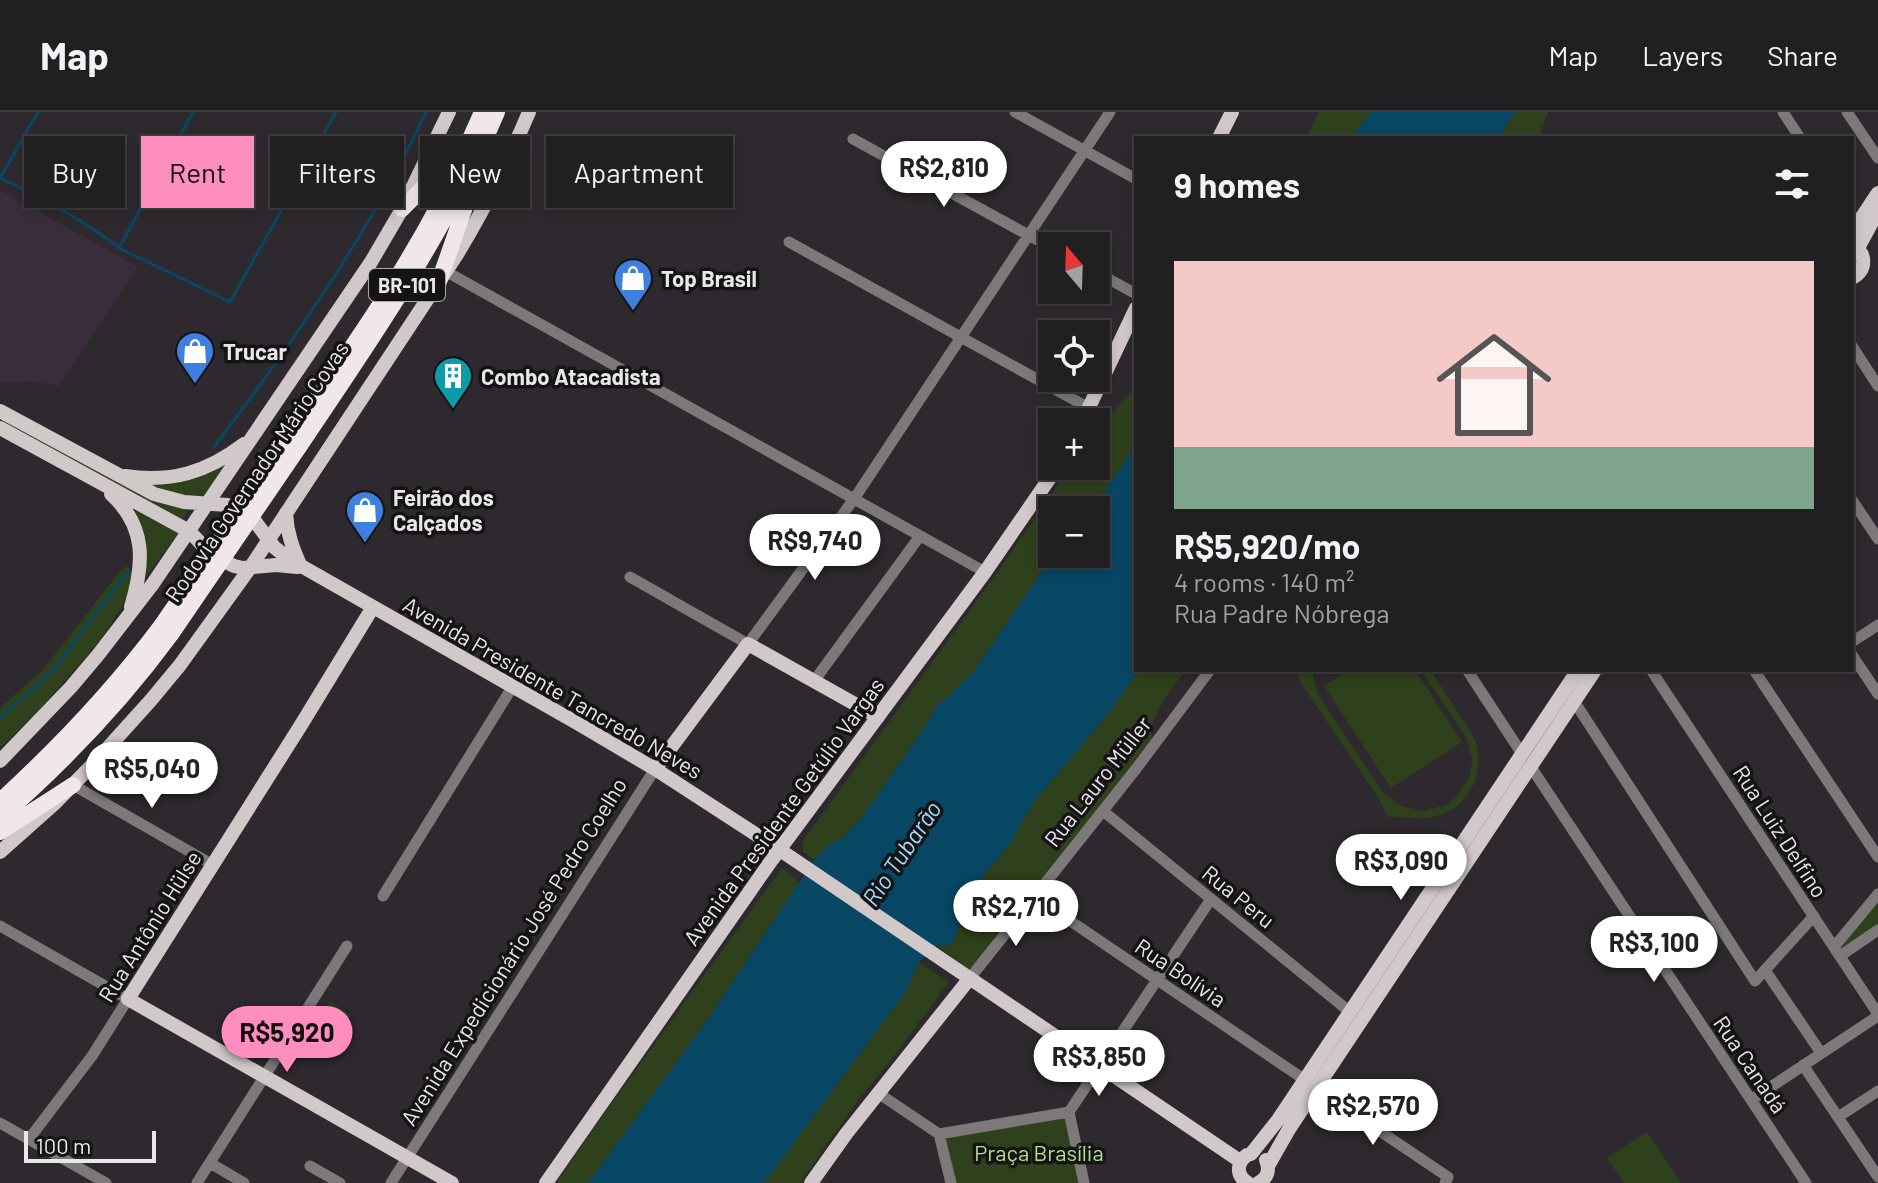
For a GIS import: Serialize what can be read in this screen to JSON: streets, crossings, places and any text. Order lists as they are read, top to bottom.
{
  "streets": {
    "highway": ["BR-101", "Rodovia Governador Mário Covas"],
    "main road": [
      "Avenida Presidente Tancredo Neves",
      "Rua Lauro Müller",
      "Avenida Presidente Getúlio Vargas",
      "Rua Antônio Hülse",
      "Avenida Expedicionário José Pedro Coelho"
    ],
    "street": [
      "Rua Luiz Delfino",
      "Rua Peru",
      "Rua Bolívia",
      "Rua Canadá"
    ]
  },
  "crossings": [
    ["Avenida Presidente Tancredo Neves", "Rua Lauro Müller"],
    ["Avenida Presidente Tancredo Neves", "Avenida Presidente Getúlio Vargas"],
    ["Avenida Presidente Tancredo Neves", "Rua Antônio Hülse"],
    ["Avenida Presidente Tancredo Neves", "Avenida Expedicionário José Pedro Coelho"],
    ["Rua Lauro Müller", "Rua Peru"],
    ["Rua Lauro Müller", "Rua Bolívia"]
  ],
  "water": ["Rio Tubarão"],
  "parks": ["Praça Brasília"],
  "places": {
    "shop": ["Top Brasil", "Trucar", "Feirão dos Calçados"],
    "building": ["Combo Atacadista"]
  },
  "scale_bar": "100 m",
  "north": "top",
  "page": {
    "header": "Map",
    "nav": ["Map", "Layers", "Share"],
    "chip": [
      "Buy",
      "Rent",
      "Filters",
      "New",
      "Apartment"
    ],
    "heading": "9 homes",
    "price": [
      "R$2,810",
      "R$9,740",
      "R$5,040",
      "R$3,090",
      "R$2,710",
      "R$3,100",
      "R$5,920",
      "R$3,850",
      "R$2,570"
    ],
    "map_buttons": ["+", "−"],
    "list": [
      {
        "name": "R$5,920/mo",
        "note": "4 rooms · 140 m² · Rua Padre Nóbrega"
      }
    ],
    "scale": "100 m"
  }
}
